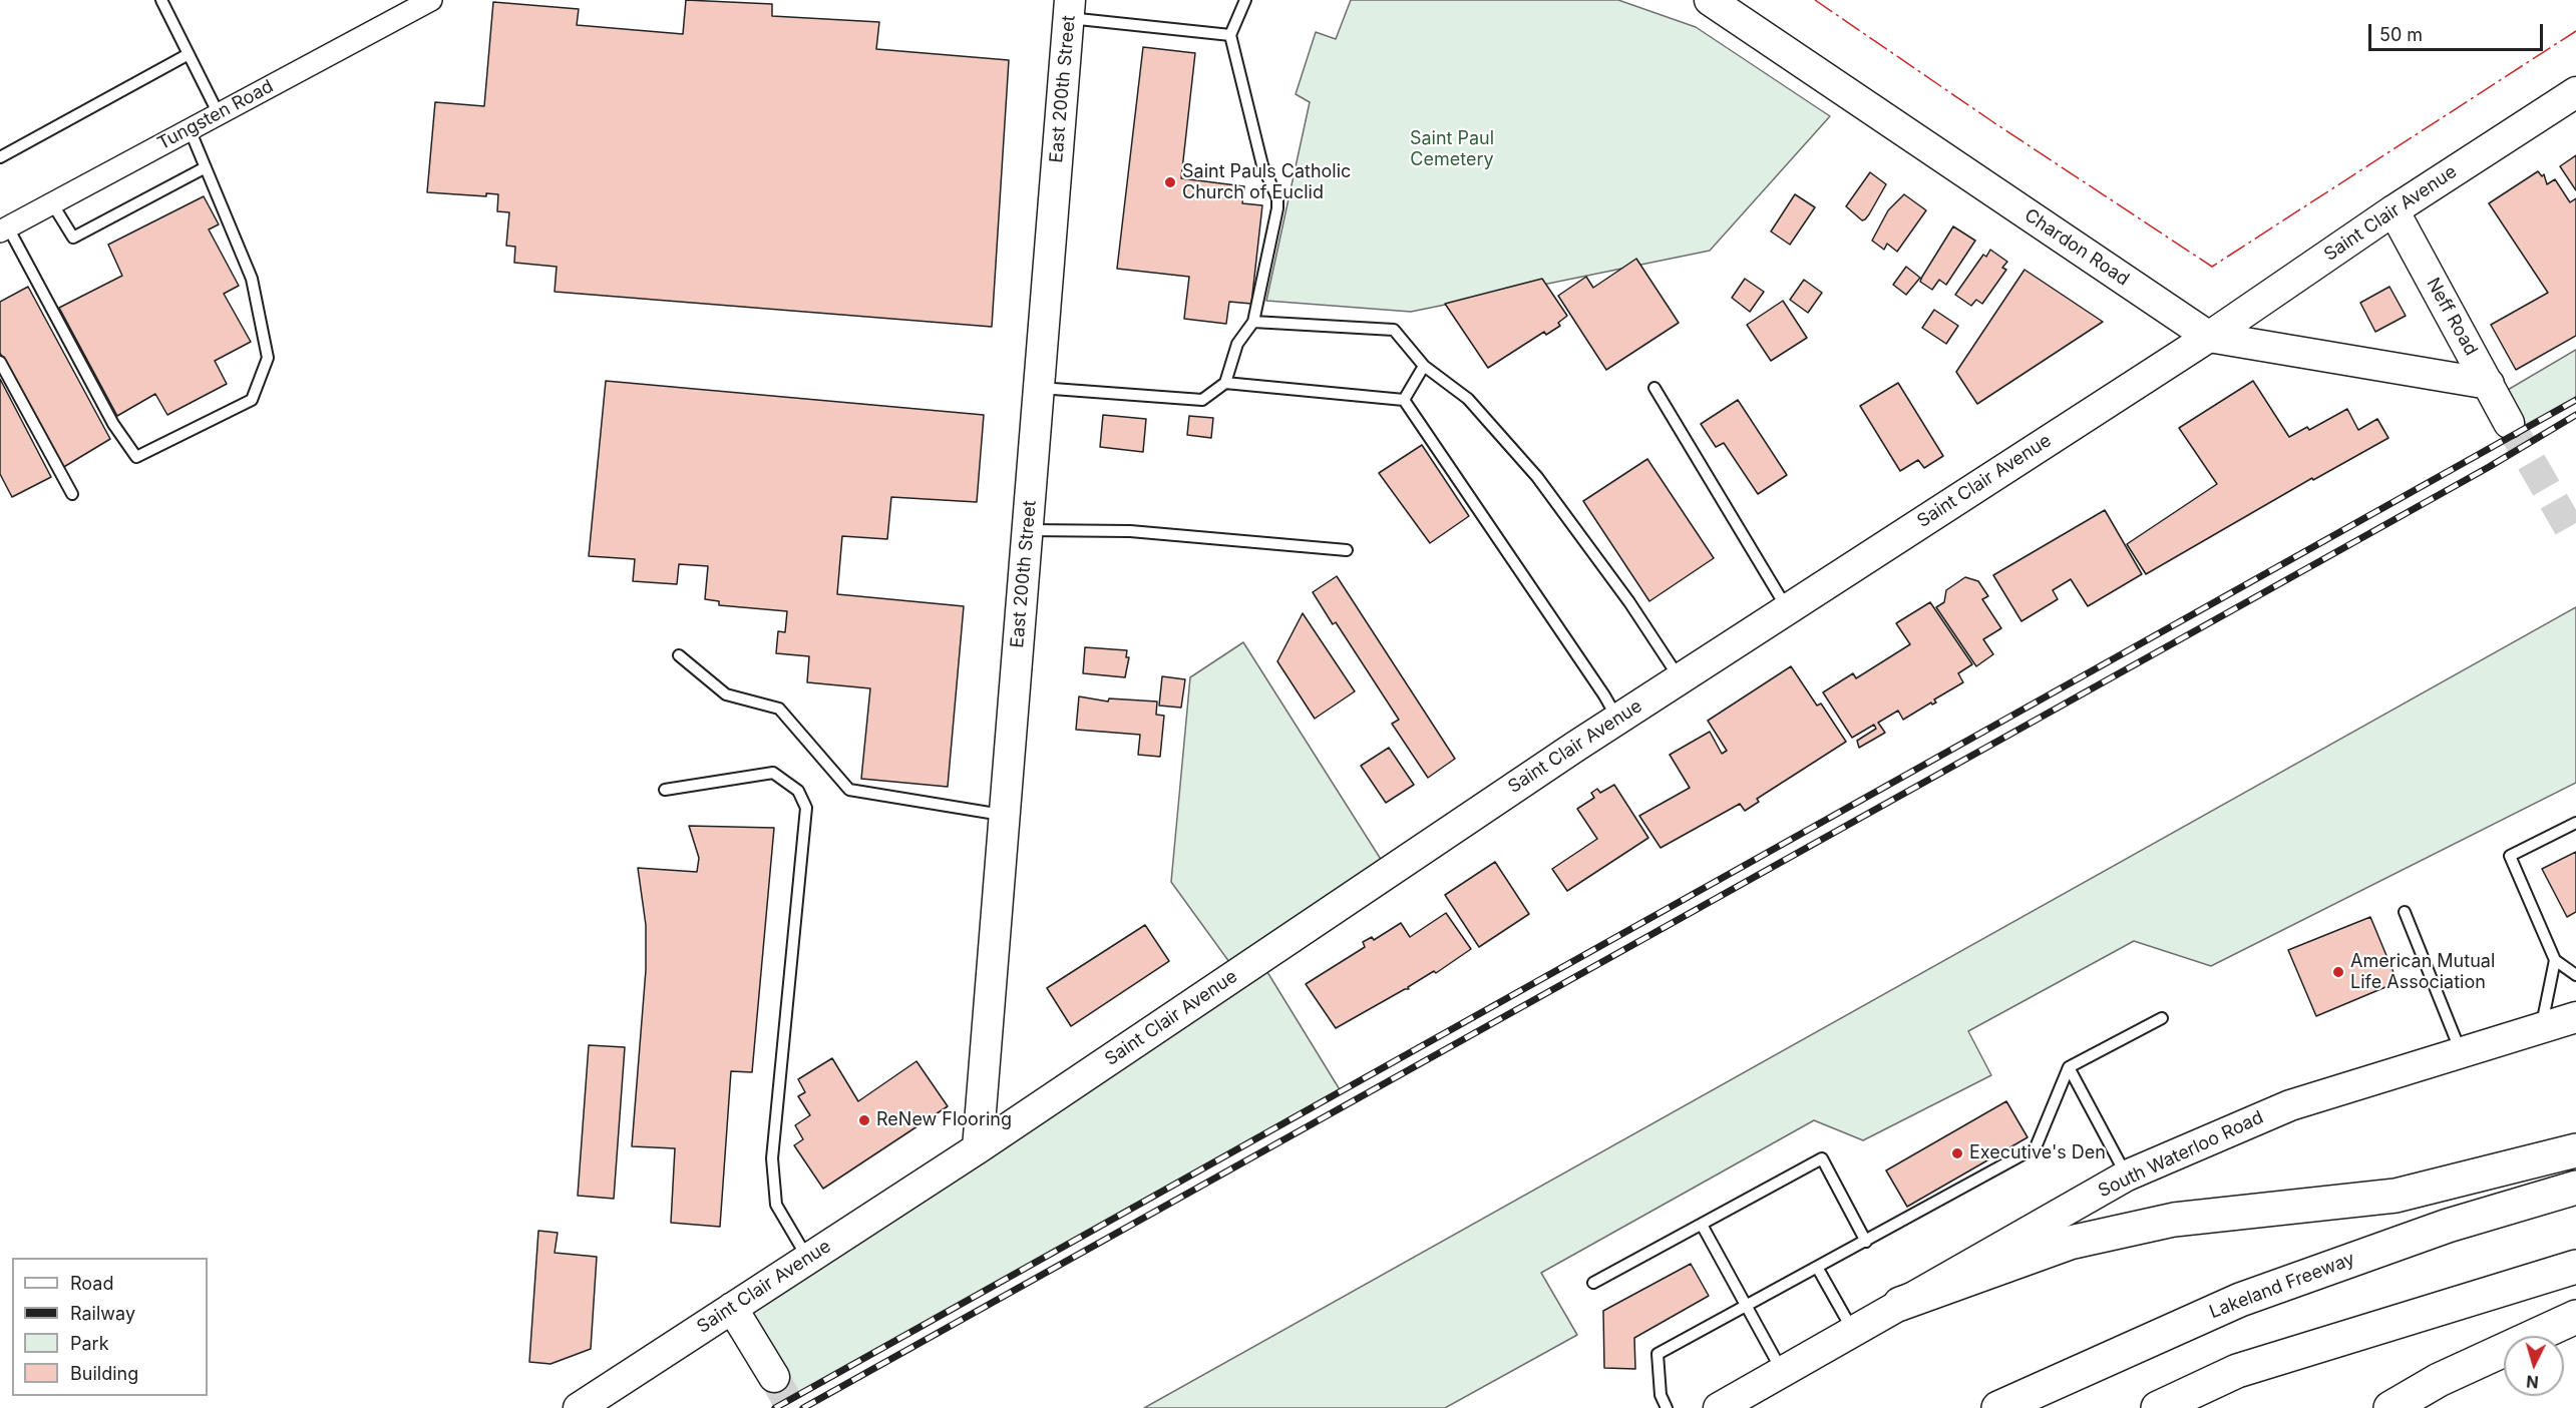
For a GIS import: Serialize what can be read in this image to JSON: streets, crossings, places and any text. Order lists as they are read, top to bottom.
{
  "streets": {
    "highway": ["Lakeland Freeway"],
    "street": [
      "East 200th Street",
      "Tungsten Road",
      "Saint Clair Avenue",
      "Chardon Road",
      "Neff Road",
      "South Waterloo Road"
    ]
  },
  "crossings": [
    ["East 200th Street", "Saint Clair Avenue"],
    ["Saint Clair Avenue", "Chardon Road"],
    ["Saint Clair Avenue", "Neff Road"],
    ["Chardon Road", "Neff Road"]
  ],
  "parks": ["Saint Paul Cemetery"],
  "places": [
    "Saint Pauls Catholic Church of Euclid",
    "American Mutual Life Association",
    "ReNew Flooring",
    "Executive's Den"
  ],
  "legend": [
    "Road",
    "Railway",
    "Park",
    "Building"
  ],
  "scale_bar": "50 m",
  "north": "bottom"
}
